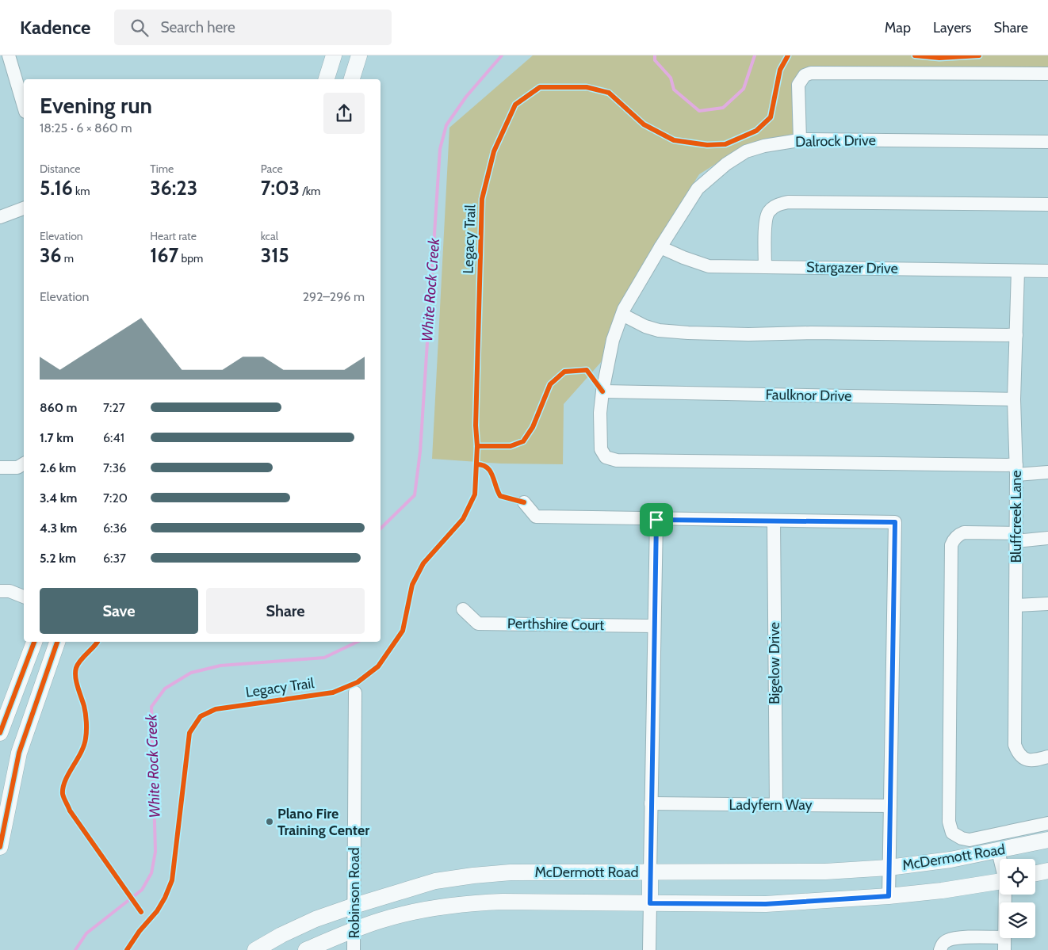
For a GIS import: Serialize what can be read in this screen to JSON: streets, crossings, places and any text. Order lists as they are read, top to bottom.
{
  "streets": {
    "main road": ["McDermott Road"],
    "street": [
      "Dalrock Drive",
      "Stargazer Drive",
      "Faulknor Drive",
      "Bluffcreek Lane",
      "Perthshire Court",
      "Bigelow Drive",
      "Ladyfern Way",
      "Robinson Road"
    ],
    "cycle path": ["Legacy Trail"]
  },
  "crossings": [
    ["Dalrock Drive", "Stargazer Drive"],
    ["Dalrock Drive", "Faulknor Drive"],
    ["Dalrock Drive", "Bluffcreek Lane"],
    ["Stargazer Drive", "Bluffcreek Lane"],
    ["Faulknor Drive", "Bluffcreek Lane"],
    ["Bigelow Drive", "Ladyfern Way"],
    ["McDermott Road", "Robinson Road"]
  ],
  "water": ["White Rock Creek"],
  "places": ["Plano Fire Training Center"],
  "page": {
    "header": "Kadence",
    "search": "Search here",
    "nav": ["Map", "Layers", "Share"],
    "heading": ["Evening run", "18:25 · 6 × 860 m"],
    "stats": [
      ["Distance", "5.16 km"],
      ["Time", "36:23"],
      ["Pace", "7:03 /km"],
      ["Elevation", "36 m"],
      ["Heart rate", "167 bpm"],
      ["kcal", "315"]
    ],
    "chart": ["Elevation", "292–296 m"],
    "list": [
      {
        "name": "860 m",
        "note": "7:27"
      },
      {
        "name": "1.7 km",
        "note": "6:41"
      },
      {
        "name": "2.6 km",
        "note": "7:36"
      },
      {
        "name": "3.4 km",
        "note": "7:20"
      },
      {
        "name": "4.3 km",
        "note": "6:36"
      },
      {
        "name": "5.2 km",
        "note": "6:37"
      }
    ],
    "buttons": ["Save", "Share"]
  }
}
